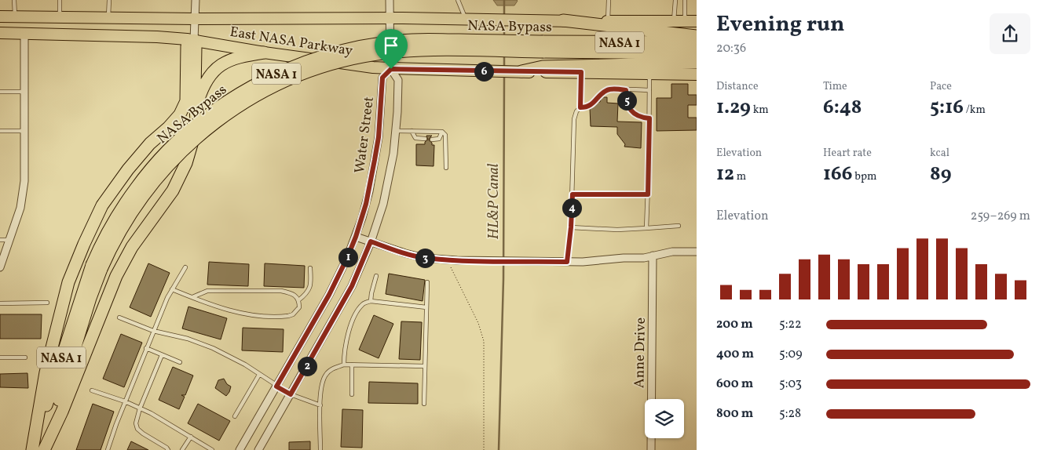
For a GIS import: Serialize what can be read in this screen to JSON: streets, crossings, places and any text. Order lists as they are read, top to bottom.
{
  "streets": {
    "highway": ["NASA Bypass", "NASA 1"],
    "main road": ["East NASA Parkway"],
    "street": ["Water Street", "Anne Drive"]
  },
  "crossings": [
    ["East NASA Parkway", "Water Street"]
  ],
  "water": ["HL&P Canal"],
  "page": {
    "heading": ["Evening run", "20:36"],
    "pins": [
      "6",
      "5",
      "4",
      "1",
      "3",
      "2"
    ],
    "stats": [
      ["Distance", "1.29 km"],
      ["Time", "6:48"],
      ["Pace", "5:16 /km"],
      ["Elevation", "12 m"],
      ["Heart rate", "166 bpm"],
      ["kcal", "89"]
    ],
    "chart": ["Elevation", "259–269 m"],
    "list": [
      {
        "name": "200 m",
        "note": "5:22"
      },
      {
        "name": "400 m",
        "note": "5:09"
      },
      {
        "name": "600 m",
        "note": "5:03"
      },
      {
        "name": "800 m",
        "note": "5:28"
      }
    ]
  }
}
